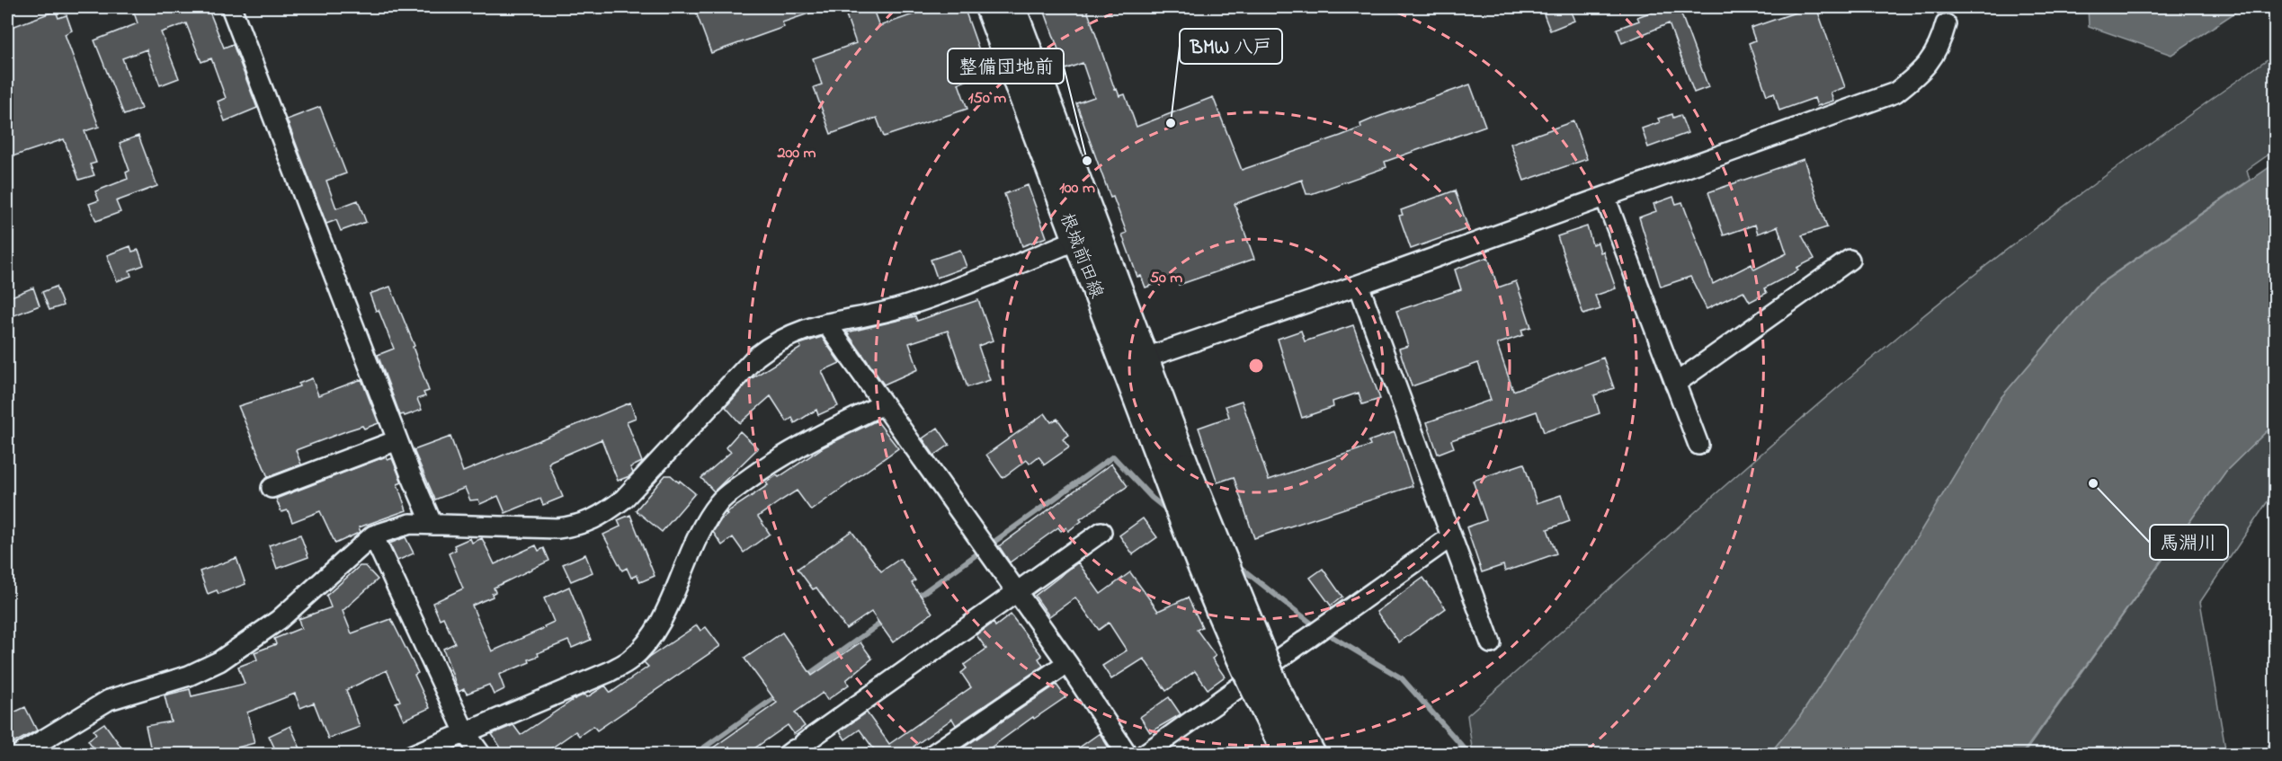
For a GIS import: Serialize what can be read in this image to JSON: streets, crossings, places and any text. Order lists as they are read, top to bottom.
{
  "streets": {
    "street": ["根城前田線"]
  },
  "places": ["BMW 八戸", "整備団地前", "馬淵川"],
  "rings": [
    "150 m",
    "200 m",
    "100 m",
    "50 m"
  ]
}
